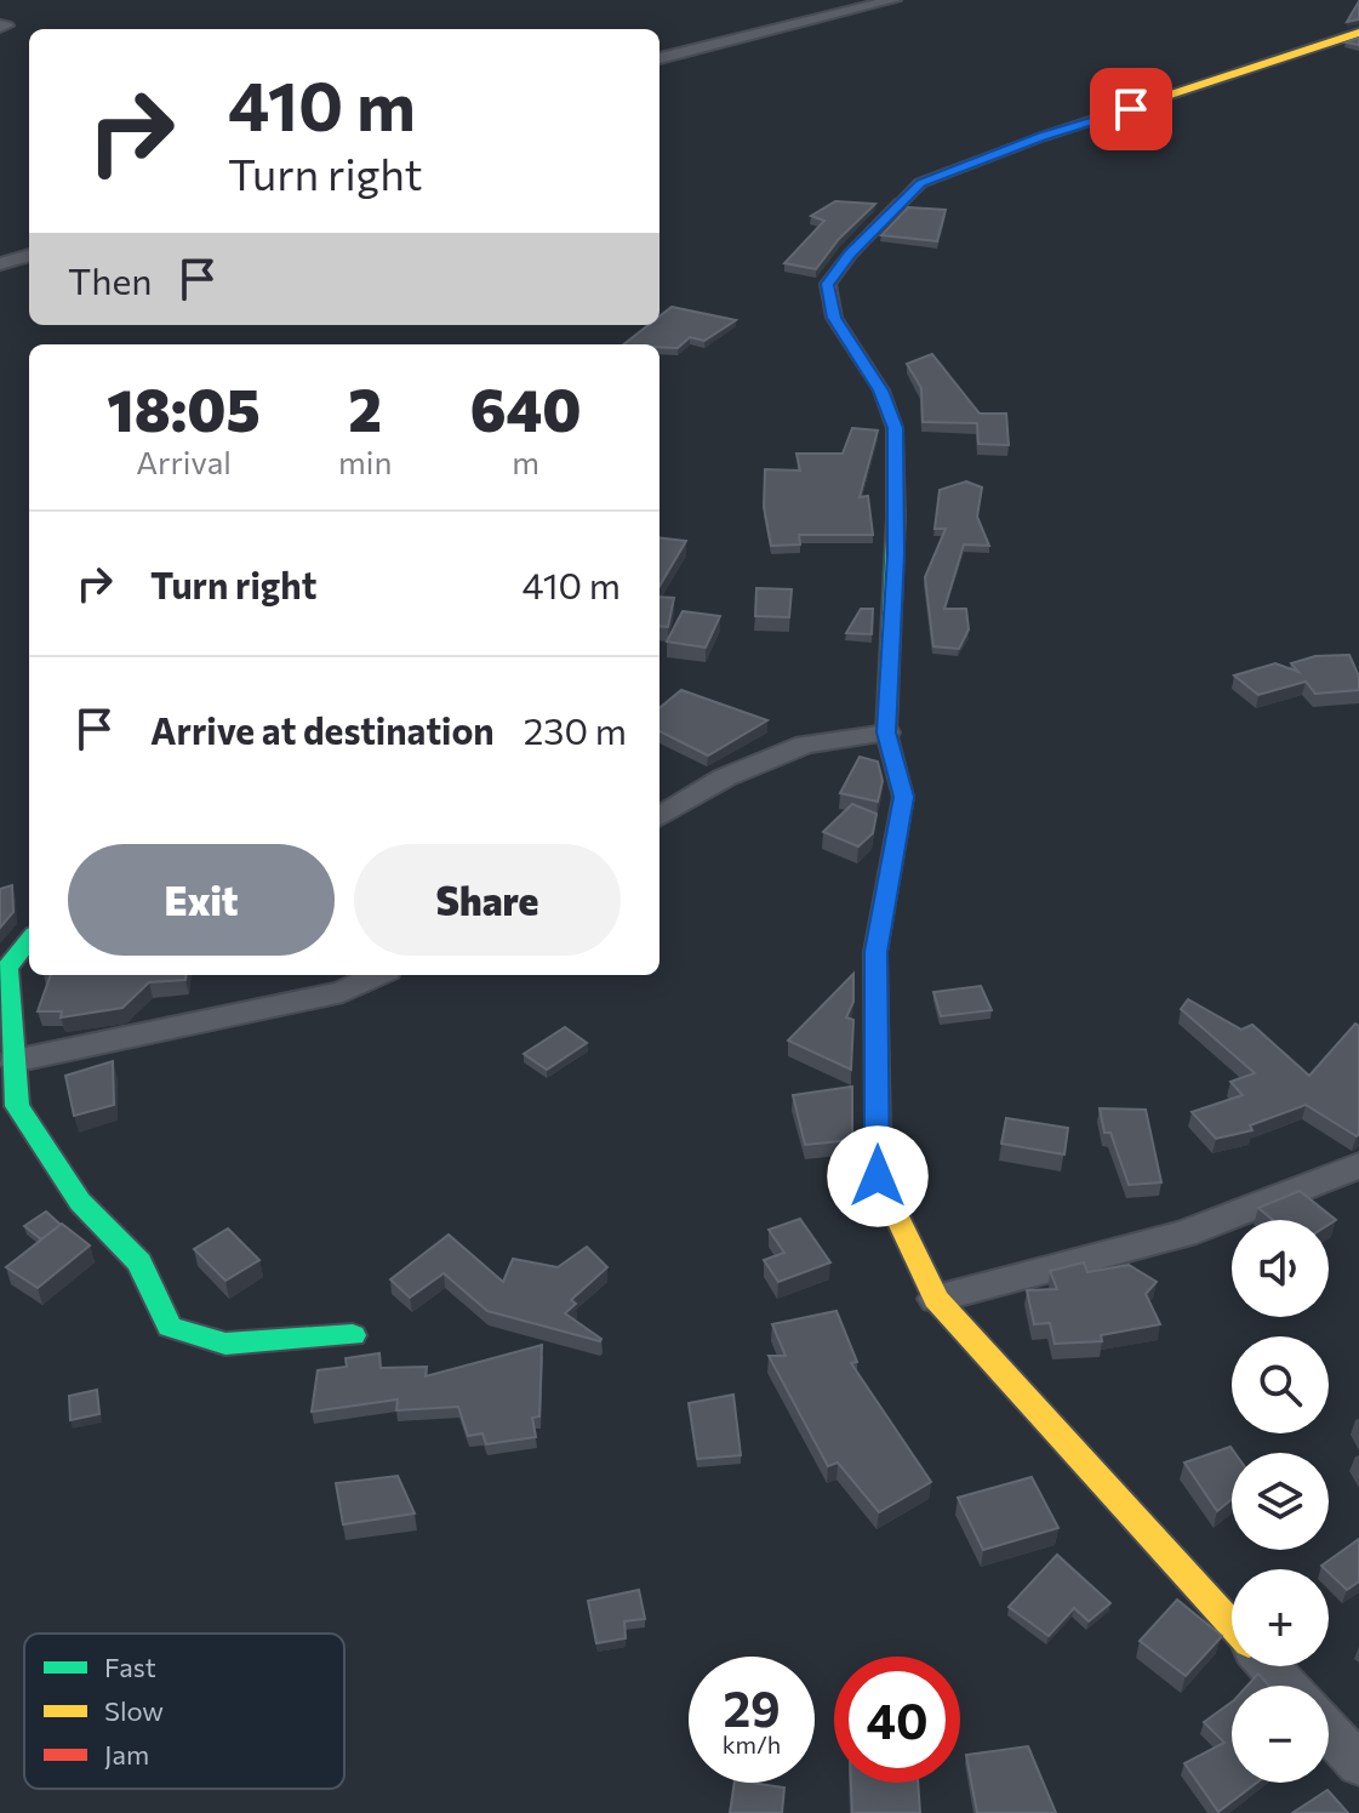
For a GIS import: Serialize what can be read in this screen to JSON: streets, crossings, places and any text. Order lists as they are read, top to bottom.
{
  "legend": ["Fast", "Slow", "Jam"],
  "page": {
    "turn": ["410 m", "Turn right"],
    "then": "Then",
    "eta": [
      "18:05",
      "Arrival",
      "2",
      "min",
      "640",
      "m"
    ],
    "list": [
      {
        "name": "Turn right",
        "value": "410 m"
      },
      {
        "name": "Arrive at destination",
        "value": "230 m"
      }
    ],
    "buttons": ["Exit", "Share"],
    "map_buttons": ["+", "−"],
    "speed": "29 km/h",
    "limit": "40"
  }
}
